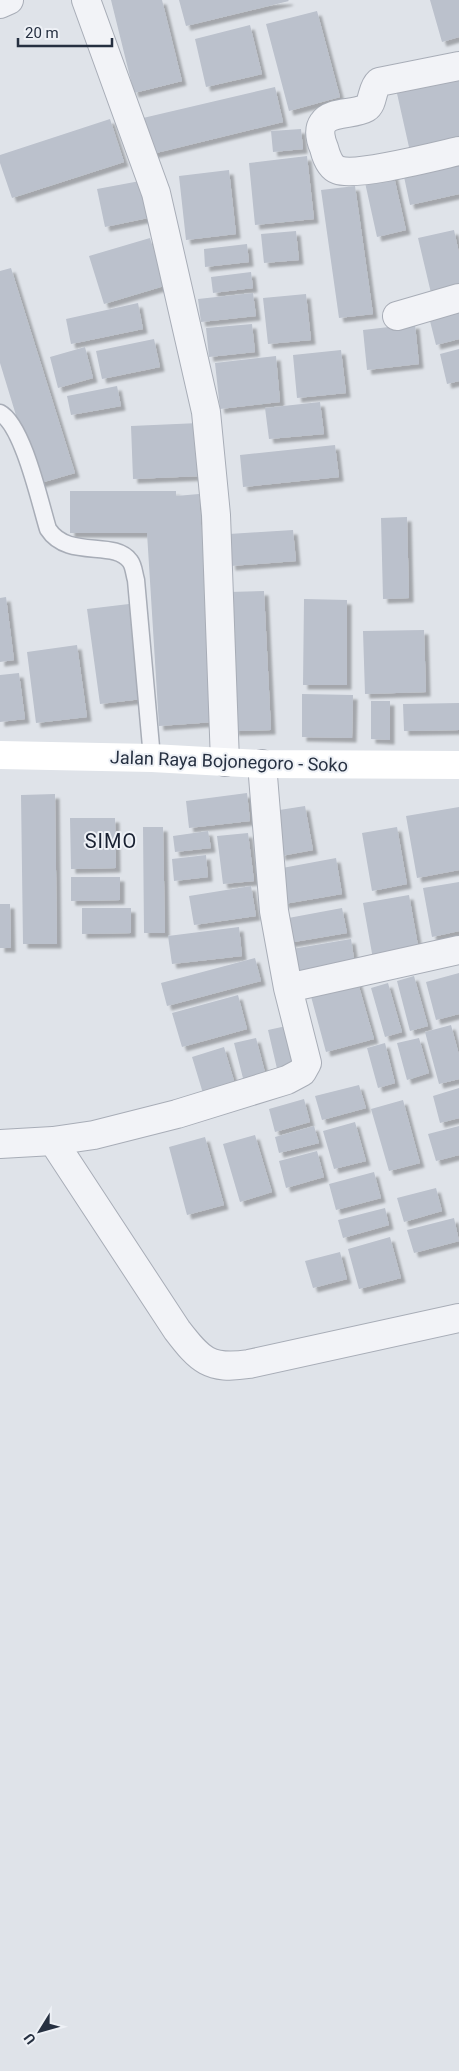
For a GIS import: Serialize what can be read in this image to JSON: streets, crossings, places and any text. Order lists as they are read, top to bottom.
{
  "streets": {
    "main road": ["Jalan Raya Bojonegoro - Soko"]
  },
  "districts": ["SIMO"],
  "scale_bar": "20 m",
  "north": "bottom left"
}
